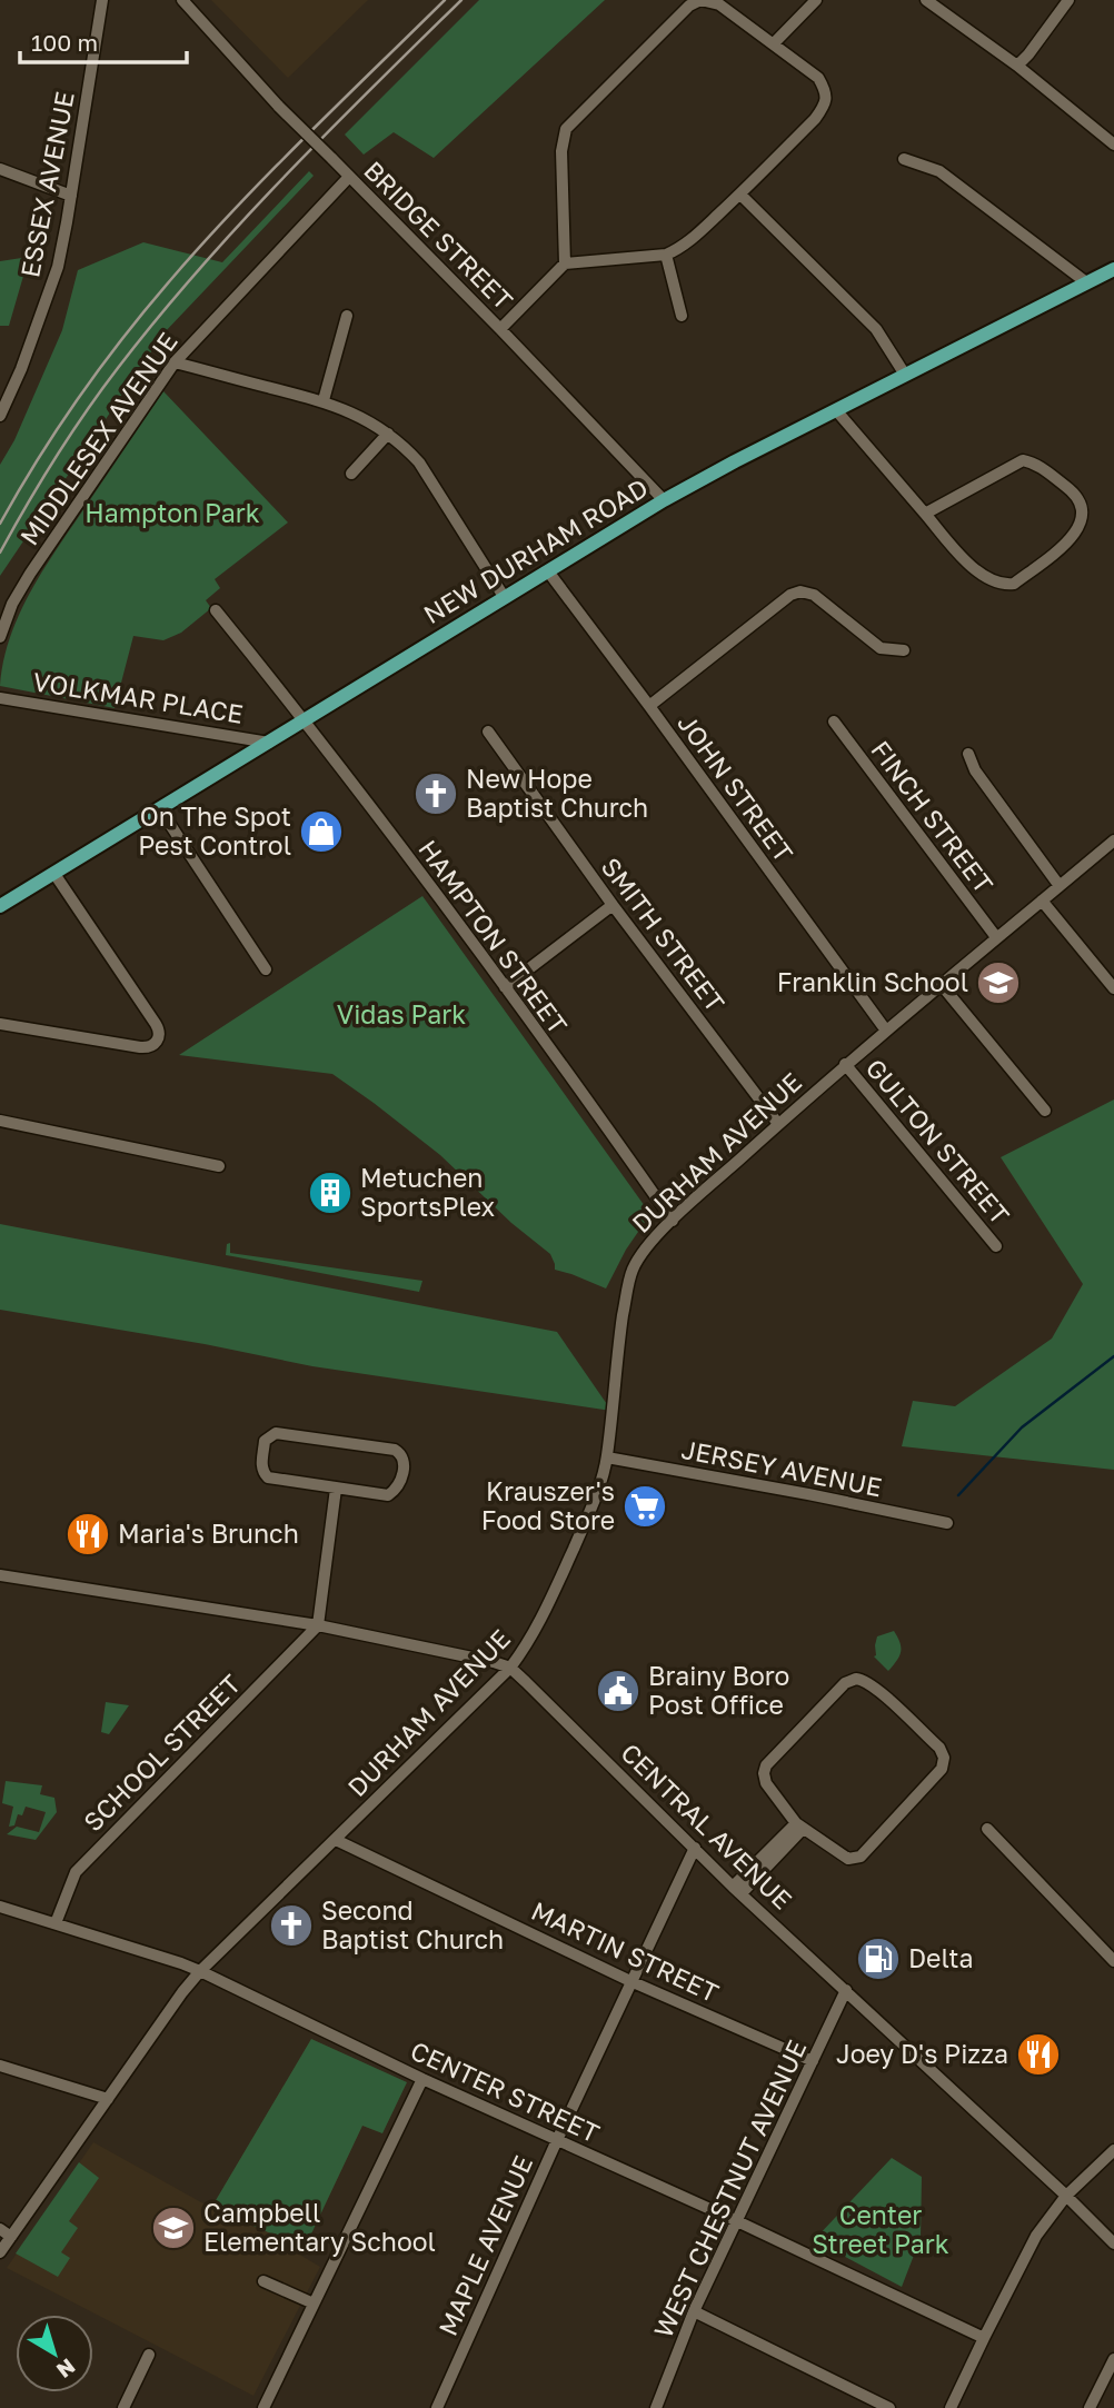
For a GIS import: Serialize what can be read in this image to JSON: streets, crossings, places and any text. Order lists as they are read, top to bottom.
{
  "streets": {
    "main road": ["NEW DURHAM ROAD"],
    "street": [
      "ESSEX AVENUE",
      "BRIDGE STREET",
      "MIDDLESEX AVENUE",
      "VOLKMAR PLACE",
      "JOHN STREET",
      "FINCH STREET",
      "SMITH STREET",
      "HAMPTON STREET",
      "GULTON STREET",
      "DURHAM AVENUE",
      "JERSEY AVENUE",
      "SCHOOL STREET",
      "CENTRAL AVENUE",
      "MARTIN STREET",
      "CENTER STREET",
      "WEST CHESTNUT AVENUE",
      "MAPLE AVENUE"
    ]
  },
  "crossings": [
    ["BRIDGE STREET", "MIDDLESEX AVENUE"],
    ["BRIDGE STREET", "NEW DURHAM ROAD"],
    ["NEW DURHAM ROAD", "VOLKMAR PLACE"],
    ["NEW DURHAM ROAD", "JOHN STREET"],
    ["NEW DURHAM ROAD", "HAMPTON STREET"],
    ["JOHN STREET", "DURHAM AVENUE"],
    ["FINCH STREET", "DURHAM AVENUE"],
    ["SMITH STREET", "DURHAM AVENUE"],
    ["HAMPTON STREET", "DURHAM AVENUE"],
    ["GULTON STREET", "DURHAM AVENUE"],
    ["DURHAM AVENUE", "JERSEY AVENUE"],
    ["DURHAM AVENUE", "CENTRAL AVENUE"],
    ["DURHAM AVENUE", "MARTIN STREET"],
    ["DURHAM AVENUE", "CENTER STREET"],
    ["SCHOOL STREET", "CENTRAL AVENUE"],
    ["SCHOOL STREET", "CENTER STREET"],
    ["CENTRAL AVENUE", "WEST CHESTNUT AVENUE"],
    ["CENTRAL AVENUE", "MAPLE AVENUE"],
    ["MARTIN STREET", "WEST CHESTNUT AVENUE"],
    ["MARTIN STREET", "MAPLE AVENUE"],
    ["CENTER STREET", "WEST CHESTNUT AVENUE"],
    ["CENTER STREET", "MAPLE AVENUE"]
  ],
  "parks": ["Hampton Park", "Vidas Park", "Center Street Park"],
  "places": {
    "church": ["New Hope Baptist Church", "Second Baptist Church"],
    "shop": ["On The Spot Pest Control"],
    "school or university": ["Franklin School", "Campbell Elementary School"],
    "building": ["Metuchen SportsPlex"],
    "supermarket": ["Krauszer's Food Store"],
    "restaurant": ["Maria's Brunch", "Joey D's Pizza"],
    "public building": ["Brainy Boro Post Office"],
    "fuel station": ["Delta"]
  },
  "scale_bar": "100 m",
  "north": "bottom right"
}
